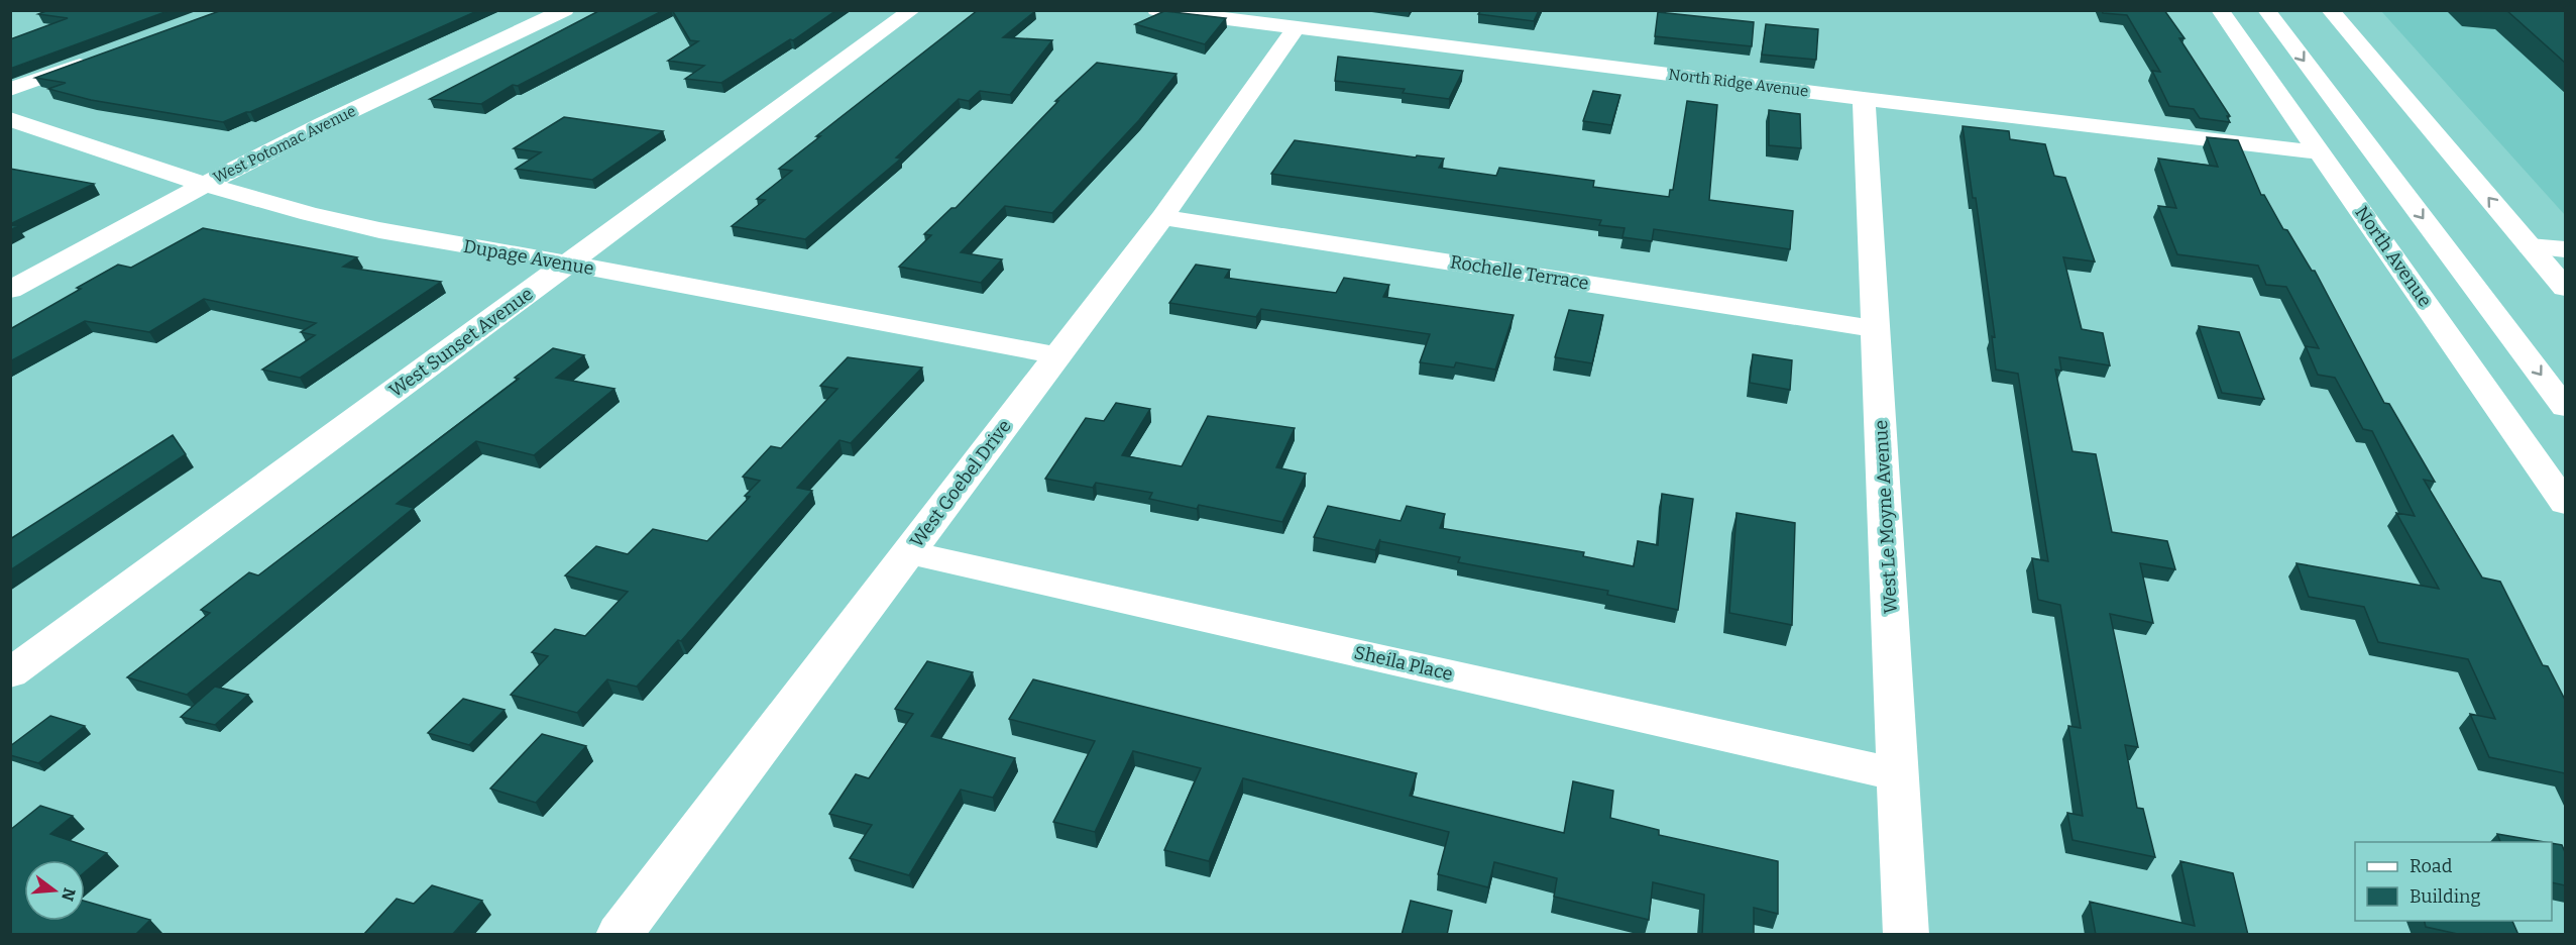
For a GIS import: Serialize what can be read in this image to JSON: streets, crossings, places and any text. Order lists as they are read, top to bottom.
{
  "streets": {
    "street": [
      "North Ridge Avenue",
      "West Potomac Avenue",
      "North Avenue",
      "Dupage Avenue",
      "Rochelle Terrace",
      "West Sunset Avenue",
      "West Goebel Drive",
      "West Le Moyne Avenue",
      "Sheila Place"
    ]
  },
  "crossings": [
    ["North Ridge Avenue", "North Avenue"],
    ["North Ridge Avenue", "West Goebel Drive"],
    ["North Ridge Avenue", "West Le Moyne Avenue"],
    ["West Potomac Avenue", "Dupage Avenue"],
    ["Dupage Avenue", "West Sunset Avenue"],
    ["Dupage Avenue", "West Goebel Drive"],
    ["Rochelle Terrace", "West Goebel Drive"],
    ["Rochelle Terrace", "West Le Moyne Avenue"],
    ["West Goebel Drive", "Sheila Place"],
    ["West Le Moyne Avenue", "Sheila Place"]
  ],
  "legend": ["Road", "Building"],
  "north": "right"
}
